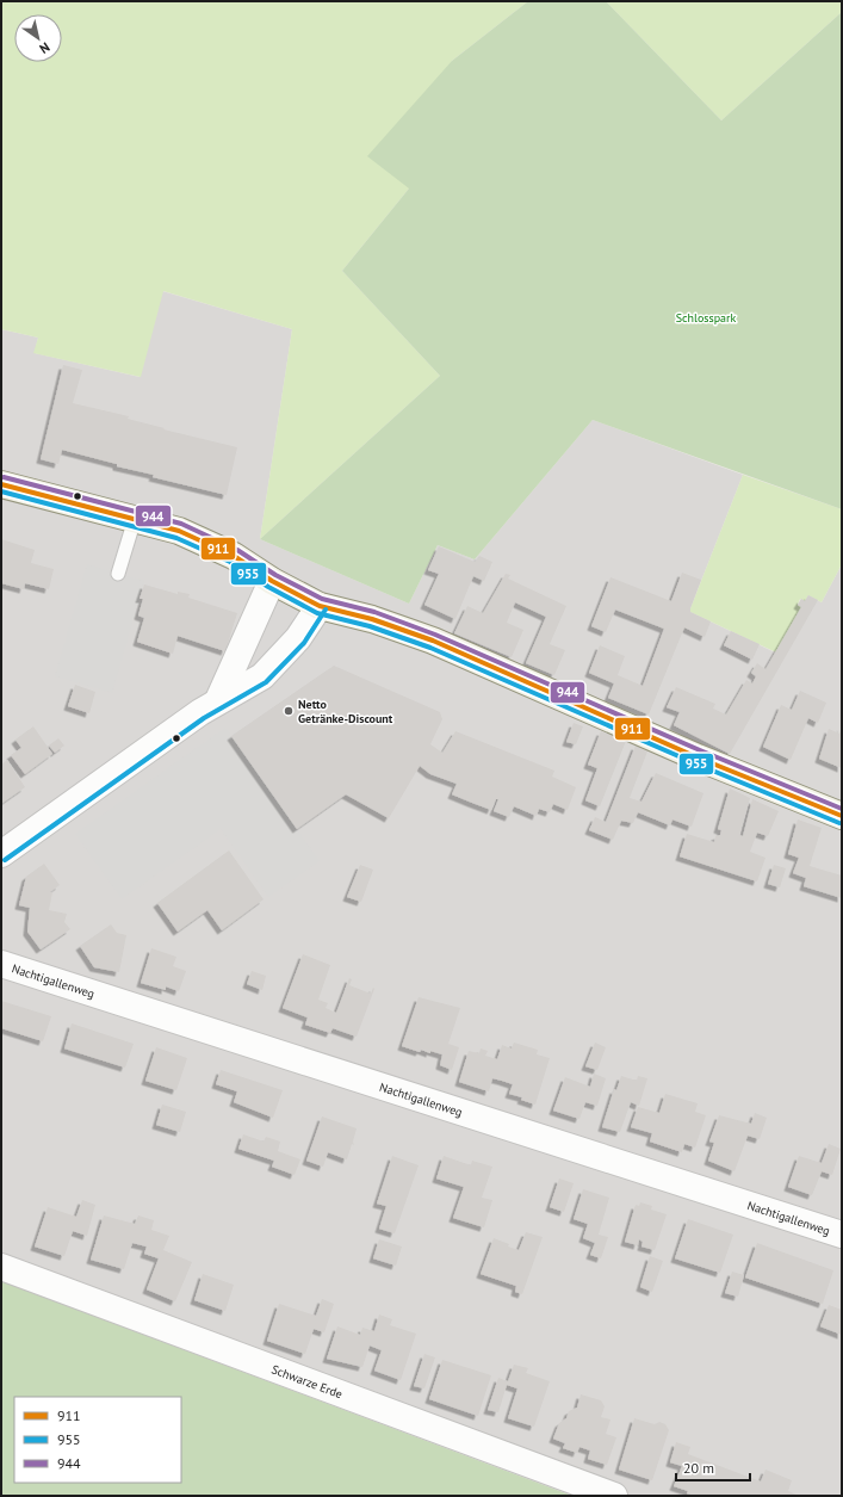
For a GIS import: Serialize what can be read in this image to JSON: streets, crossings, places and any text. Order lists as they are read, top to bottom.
{
  "streets": {
    "street": ["Nachtigallenweg", "Schwarze Erde"]
  },
  "parks": ["Schlosspark"],
  "places": ["Netto Getränke-Discount"],
  "lines": ["transit line 944", "transit line 911", "transit line 955"],
  "legend": ["911", "955", "944"],
  "scale_bar": "20 m",
  "north": "bottom right"
}
